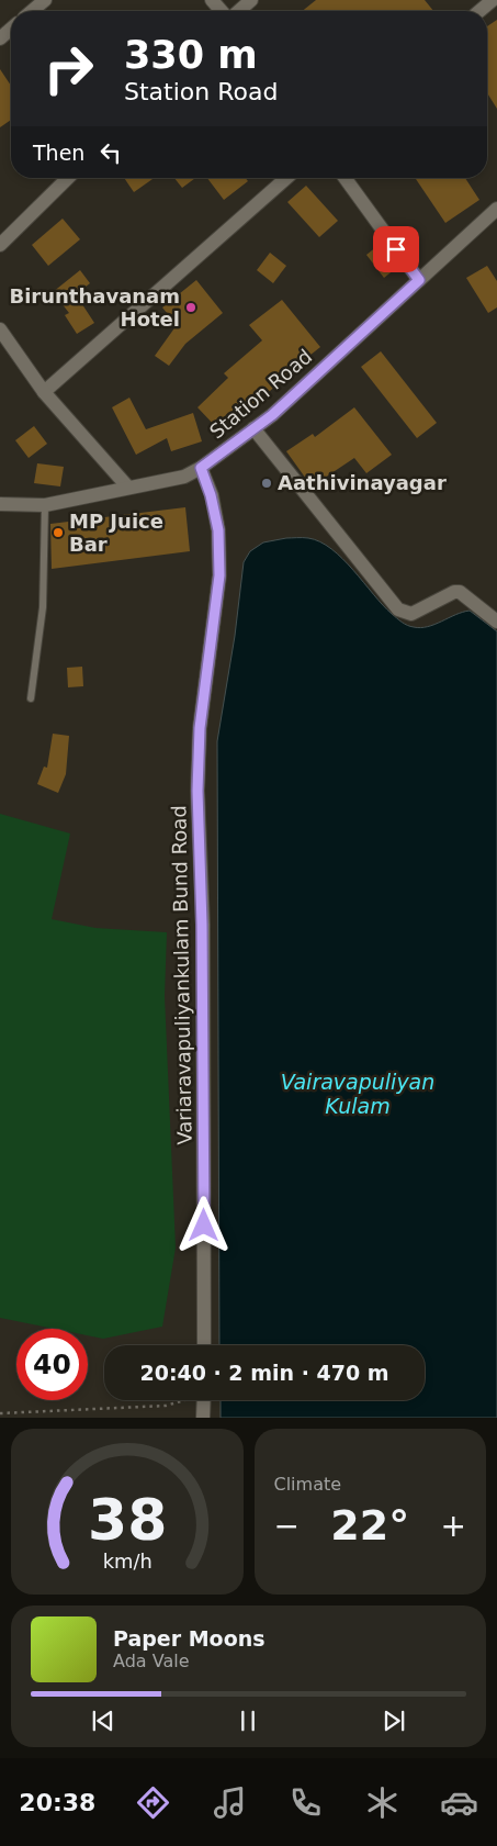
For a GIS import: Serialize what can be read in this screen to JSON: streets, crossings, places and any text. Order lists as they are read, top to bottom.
{
  "streets": {
    "street": ["Station Road", "Variaravapuliyankulam Bund Road"]
  },
  "crossings": [
    ["Station Road", "Variaravapuliyankulam Bund Road"]
  ],
  "water": ["Vairavapuliyan Kulam"],
  "places": ["Birunthavanam Hotel", "Aathivinayagar", "MP Juice Bar"],
  "page": {
    "turn": ["330 m", "Station Road"],
    "then": "Then",
    "limit": "40",
    "trip": "20:40 · 2 min · 470 m",
    "tile": "Climate",
    "heat": ["−", "22°", "+"],
    "song": ["Paper Moons", "Ada Vale"],
    "tabs": "20:38",
    "gauge": ["38", "km/h"]
  }
}
